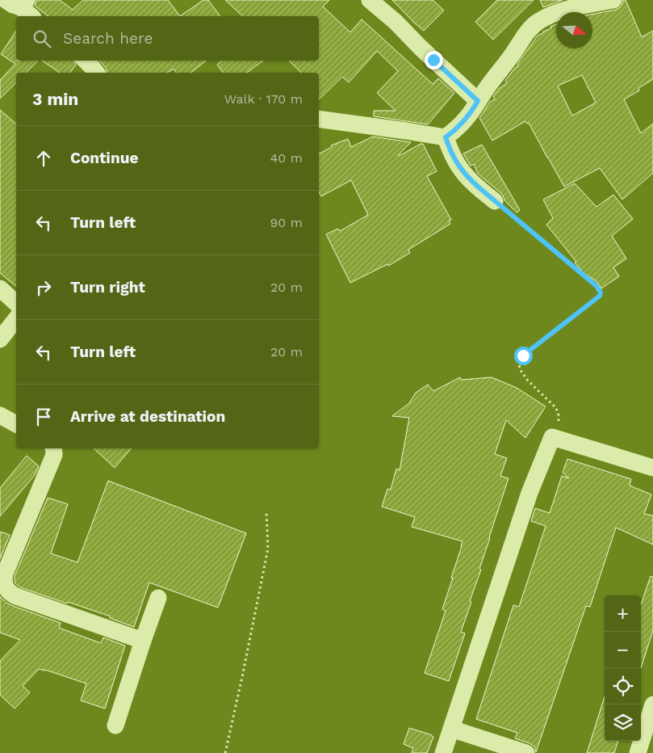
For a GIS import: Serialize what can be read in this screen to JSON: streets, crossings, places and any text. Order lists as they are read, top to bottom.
{
  "north": "right",
  "page": {
    "search": "Search here",
    "heading": ["3 min", "Walk · 170 m"],
    "list": [
      ["Continue", "40 m"],
      ["Turn left", "90 m"],
      ["Turn right", "20 m"],
      ["Turn left", "20 m"],
      "Arrive at destination"
    ],
    "map_buttons": ["+", "−"]
  }
}
